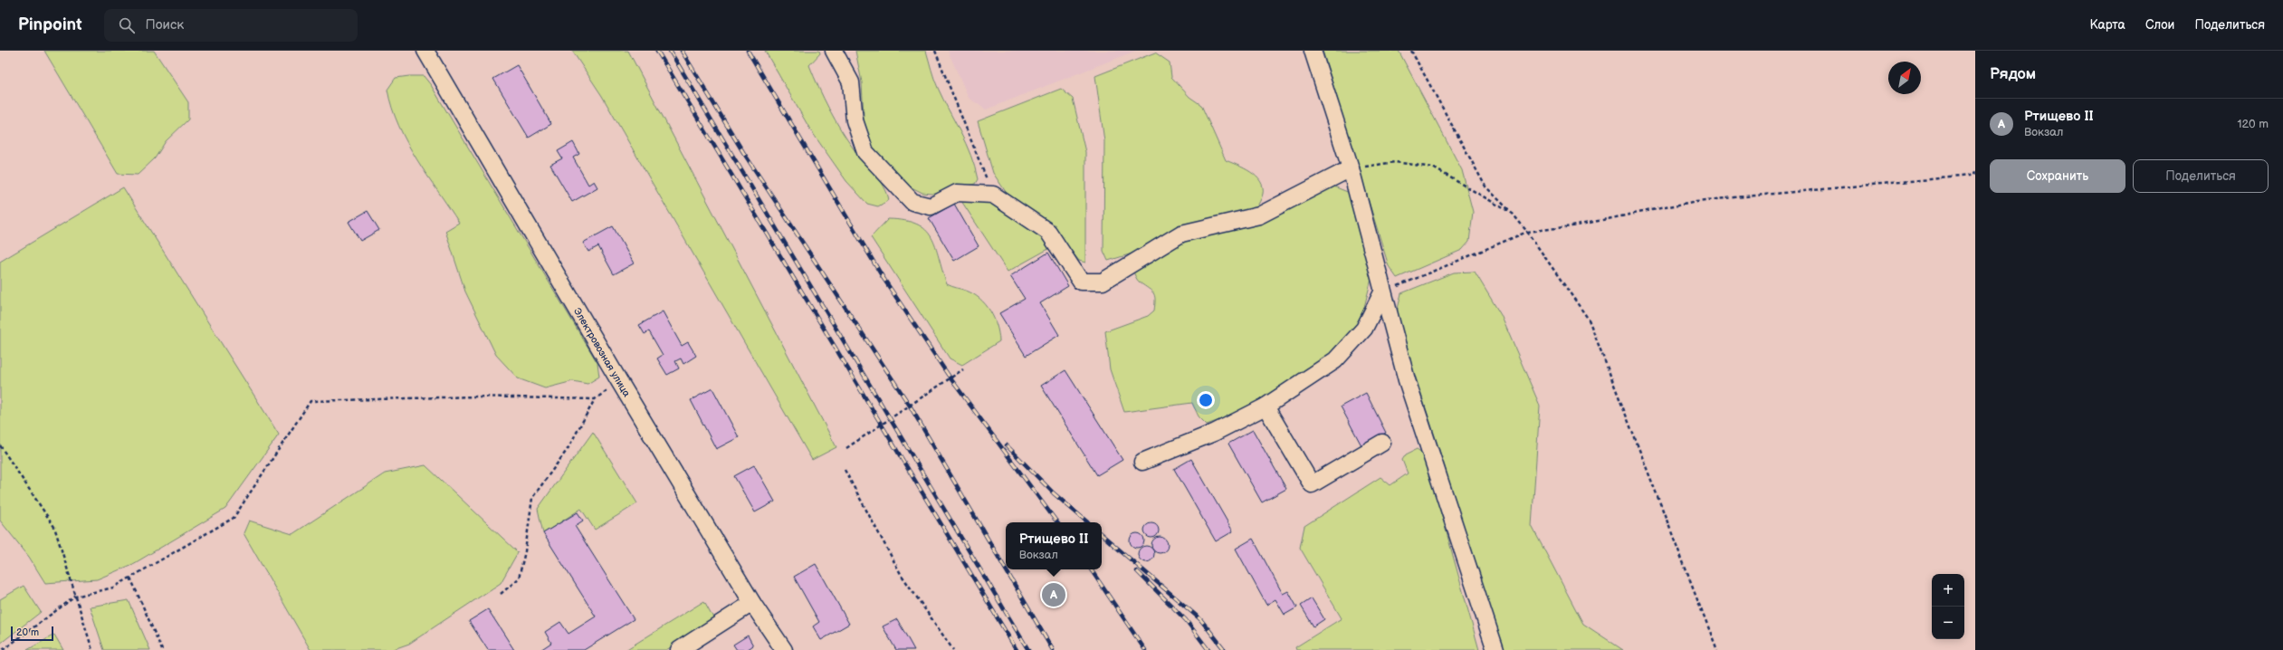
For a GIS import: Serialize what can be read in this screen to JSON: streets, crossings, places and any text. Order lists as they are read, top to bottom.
{
  "streets": {
    "street": ["Электровозная улица"]
  },
  "scale_bar": "20 m",
  "north": "top right",
  "page": {
    "header": "Pinpoint",
    "search": "Поиск",
    "nav": ["Карта", "Слои", "Поделиться"],
    "heading": "Рядом",
    "list": [
      {
        "mark": "A",
        "name": "Ртищево II",
        "note": "Вокзал",
        "value": "120 m"
      }
    ],
    "buttons": ["Сохранить", "Поделиться"],
    "popup": ["Ртищево II", "Вокзал"],
    "map_buttons": ["+", "−"],
    "pins": "A",
    "scale": "20 m"
  }
}
